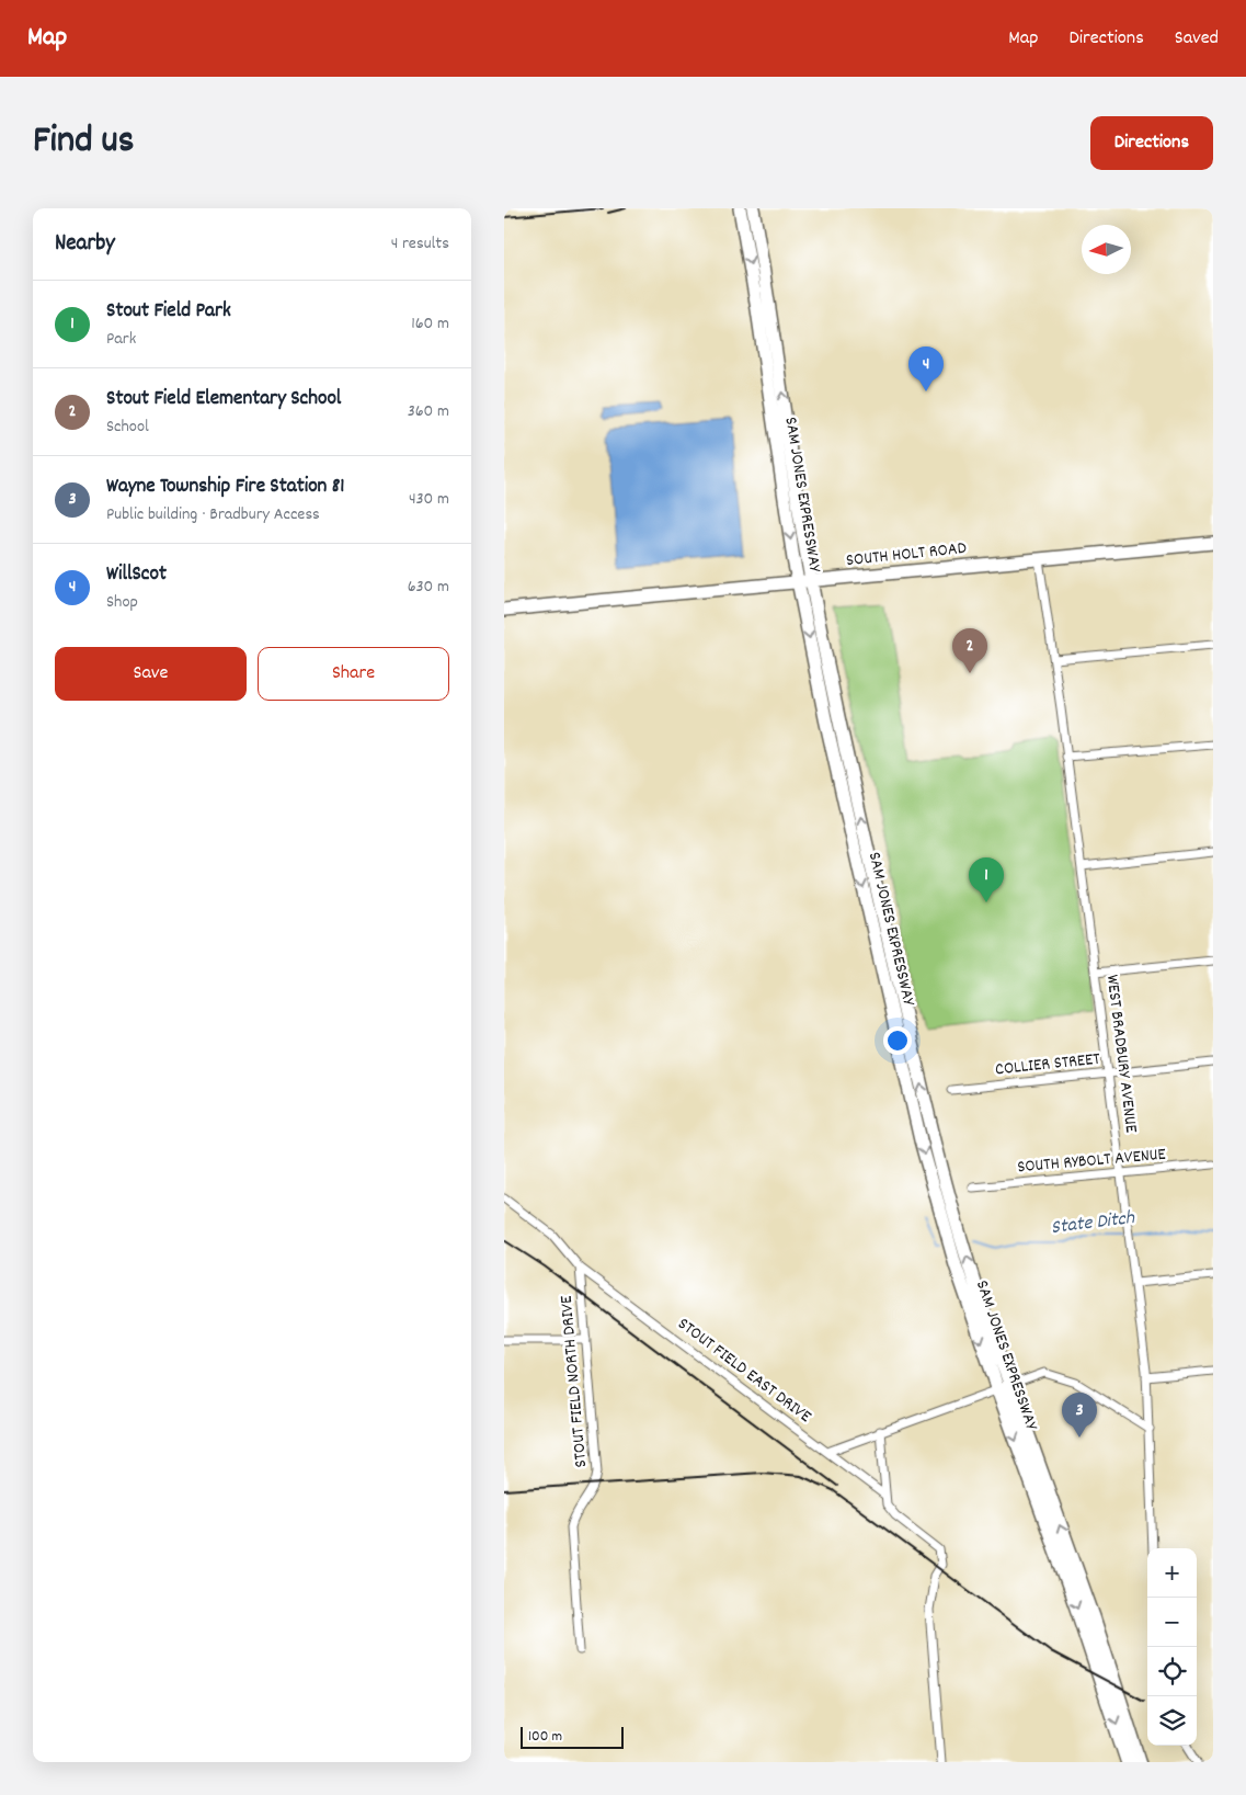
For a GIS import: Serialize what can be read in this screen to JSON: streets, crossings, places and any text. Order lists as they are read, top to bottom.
{
  "streets": {
    "highway": ["SAM JONES EXPRESSWAY"],
    "main road": ["SOUTH HOLT ROAD"],
    "street": [
      "WEST BRADBURY AVENUE",
      "COLLIER STREET",
      "SOUTH RYBOLT AVENUE",
      "STOUT FIELD EAST DRIVE",
      "STOUT FIELD NORTH DRIVE"
    ]
  },
  "crossings": [
    ["SAM JONES EXPRESSWAY", "SOUTH HOLT ROAD"],
    ["SOUTH HOLT ROAD", "WEST BRADBURY AVENUE"],
    ["WEST BRADBURY AVENUE", "COLLIER STREET"],
    ["WEST BRADBURY AVENUE", "SOUTH RYBOLT AVENUE"],
    ["STOUT FIELD EAST DRIVE", "STOUT FIELD NORTH DRIVE"]
  ],
  "water": ["State Ditch"],
  "scale_bar": "100 m",
  "north": "left",
  "page": {
    "header": "Map",
    "nav": ["Map", "Directions", "Saved"],
    "title": "Find us",
    "buttons": [
      "Directions",
      ["Save", "Share"]
    ],
    "heading": ["Nearby", "4 results"],
    "list": [
      {
        "mark": "1",
        "name": "Stout Field Park",
        "note": "Park",
        "value": "160 m"
      },
      {
        "mark": "2",
        "name": "Stout Field Elementary School",
        "note": "School",
        "value": "360 m"
      },
      {
        "mark": "3",
        "name": "Wayne Township Fire Station 81",
        "note": "Public building · Bradbury Access",
        "value": "430 m"
      },
      {
        "mark": "4",
        "name": "WillScot",
        "note": "Shop",
        "value": "630 m"
      }
    ],
    "pins": [
      "4",
      "2",
      "1",
      "3"
    ],
    "map_buttons": ["+", "−"],
    "scale": "100 m"
  }
}
